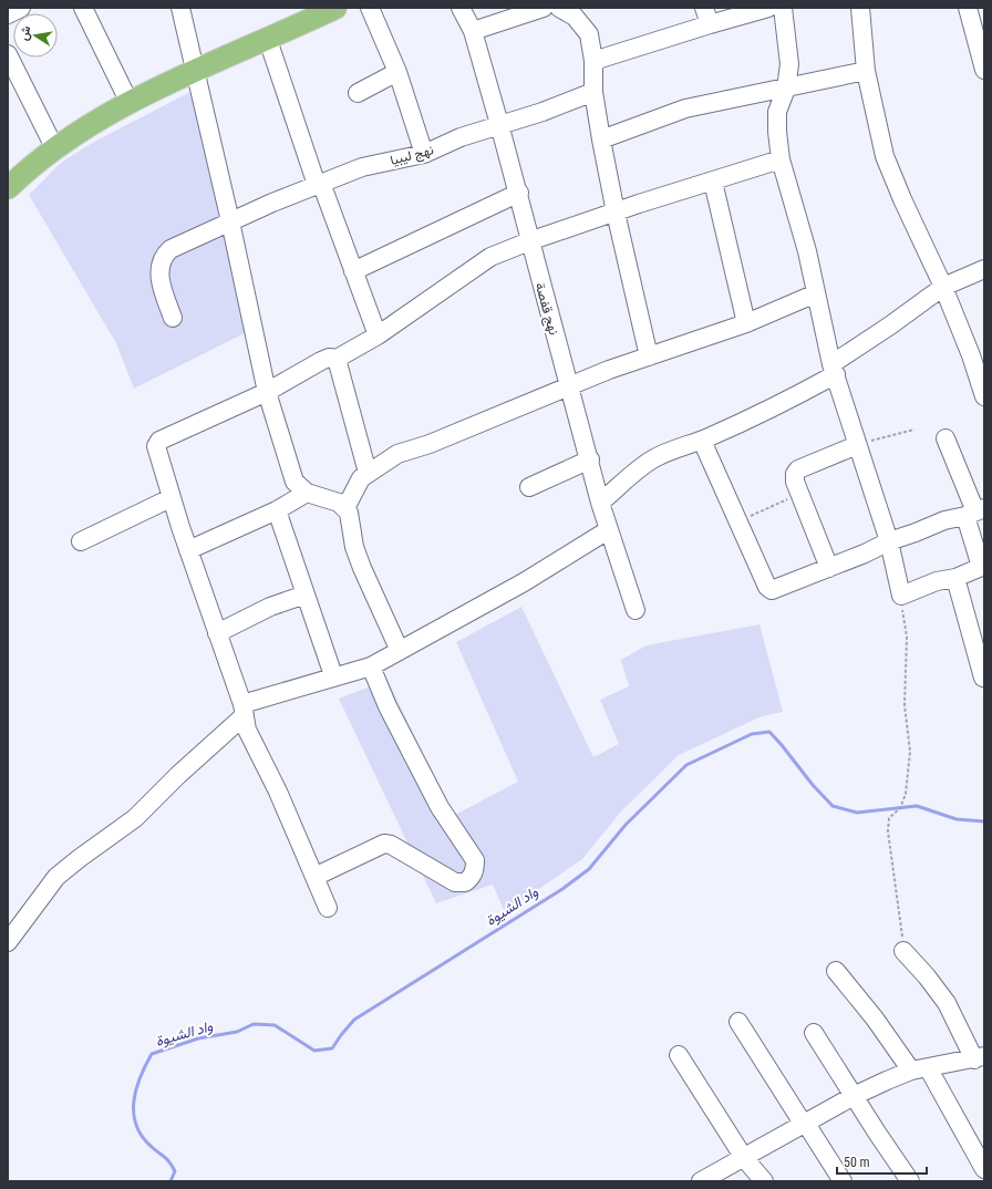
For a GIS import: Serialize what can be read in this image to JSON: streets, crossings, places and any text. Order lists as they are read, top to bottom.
{
  "streets": {
    "street": ["نهج ليبيا", "نهج قفصة"]
  },
  "crossings": [
    ["نهج ليبيا", "نهج قفصة"]
  ],
  "water": ["واد الشيوة"],
  "scale_bar": "50 m",
  "north": "left"
}
